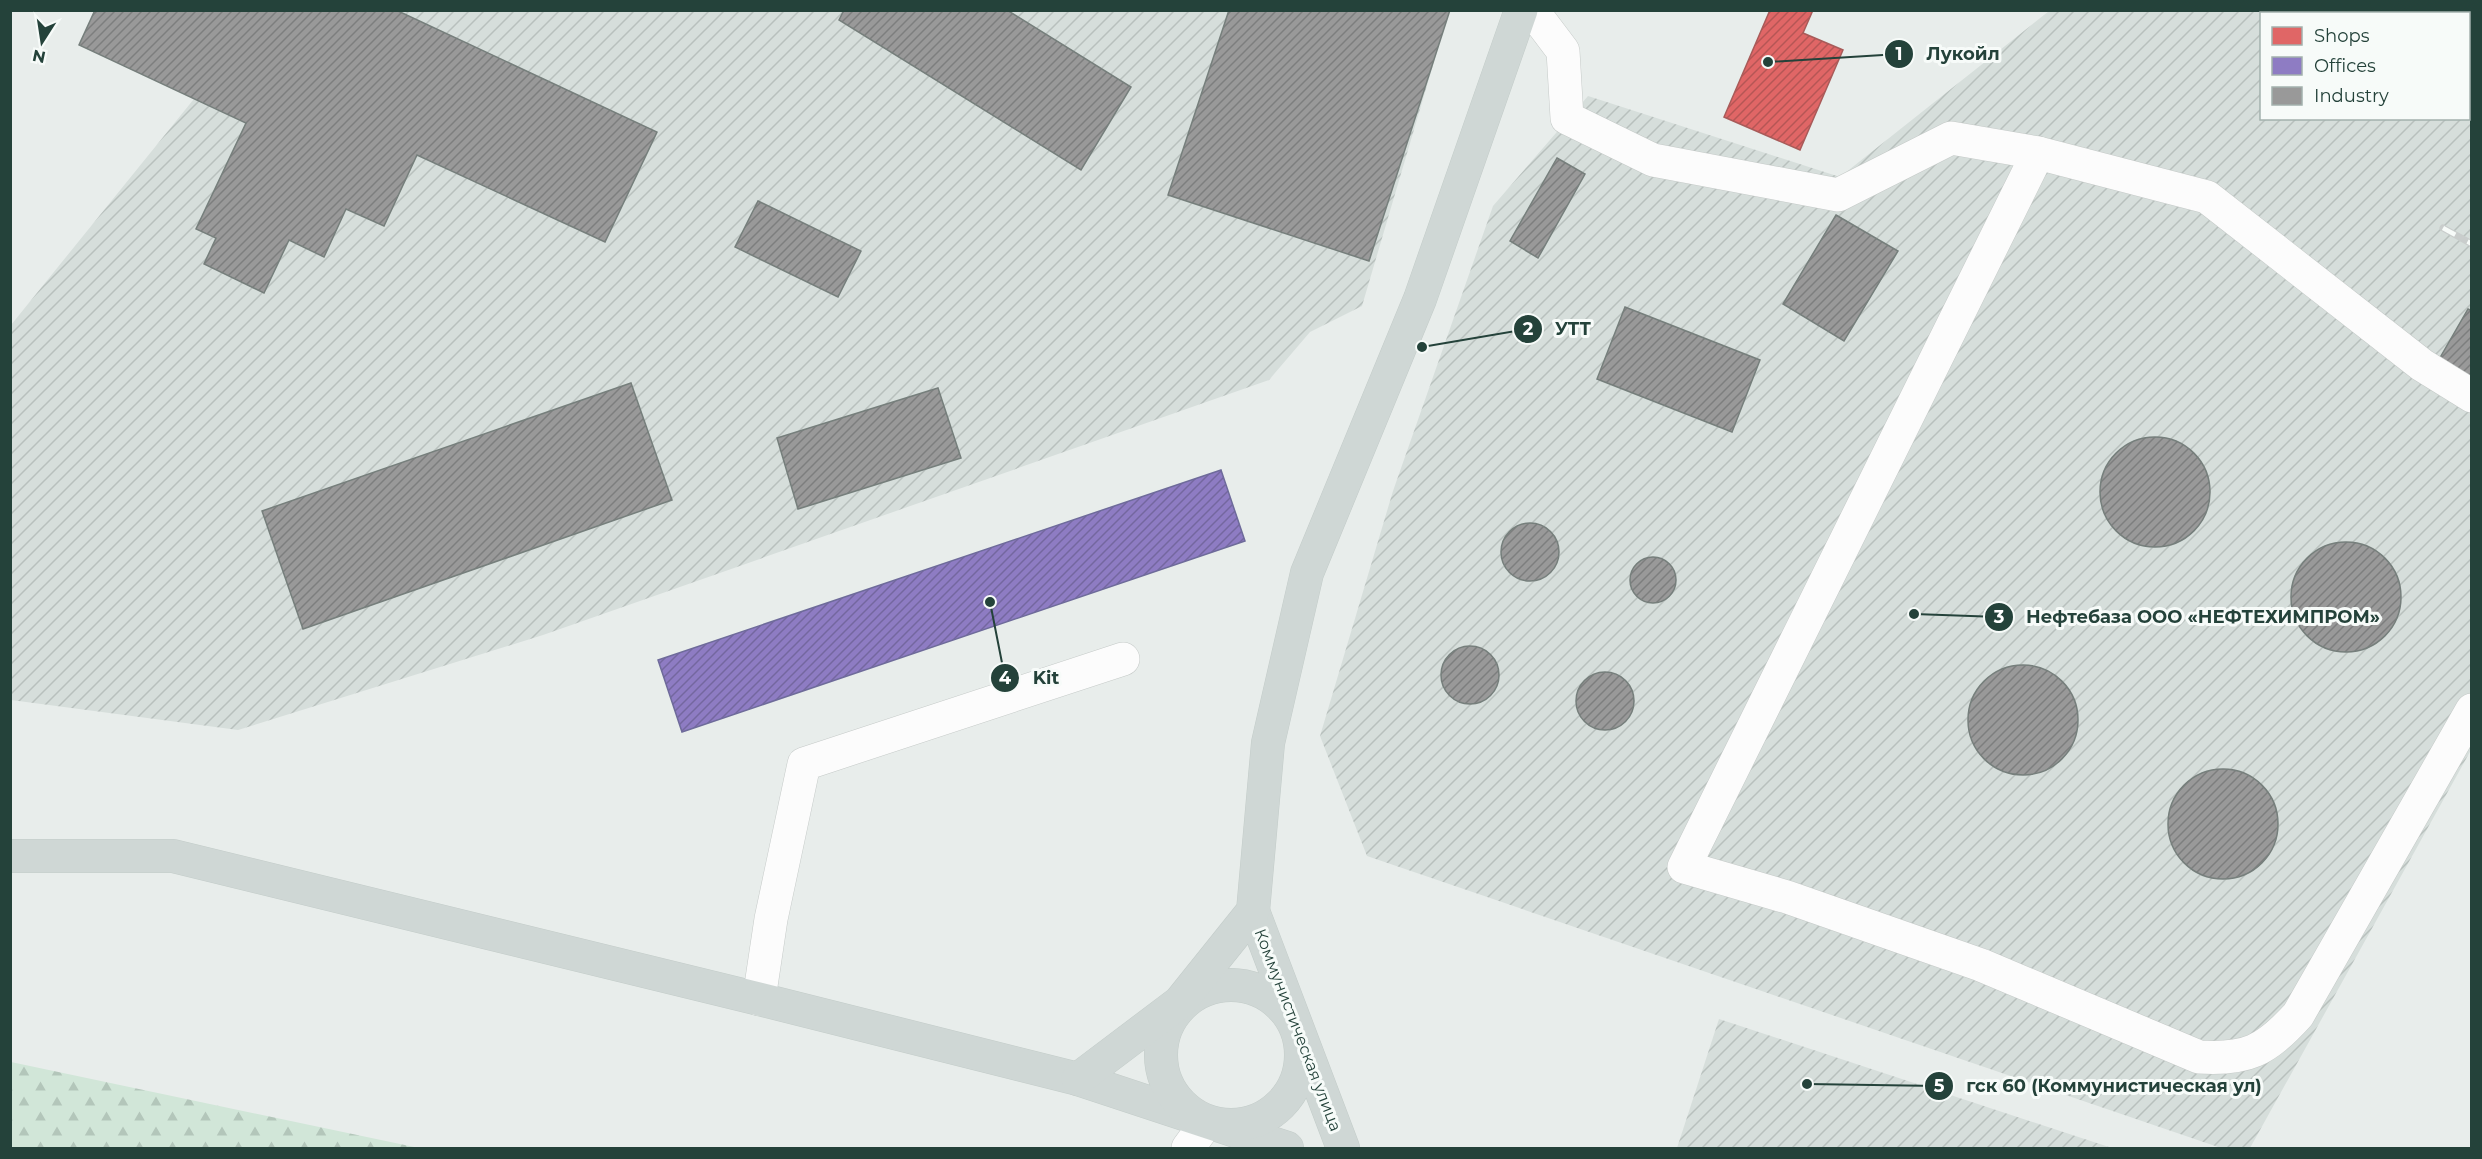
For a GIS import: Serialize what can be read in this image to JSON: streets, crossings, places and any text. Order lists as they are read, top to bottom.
{
  "streets": {
    "main road": ["Коммунистическая улица"]
  },
  "places": [
    "Лукойл",
    "УТТ",
    "Kit",
    "Нефтебаза ООО «НЕФТЕХИМПРОМ»",
    "гск 60 (Коммунистическая ул)"
  ],
  "legend": ["Shops", "Offices", "Industry"],
  "north": "bottom"
}
